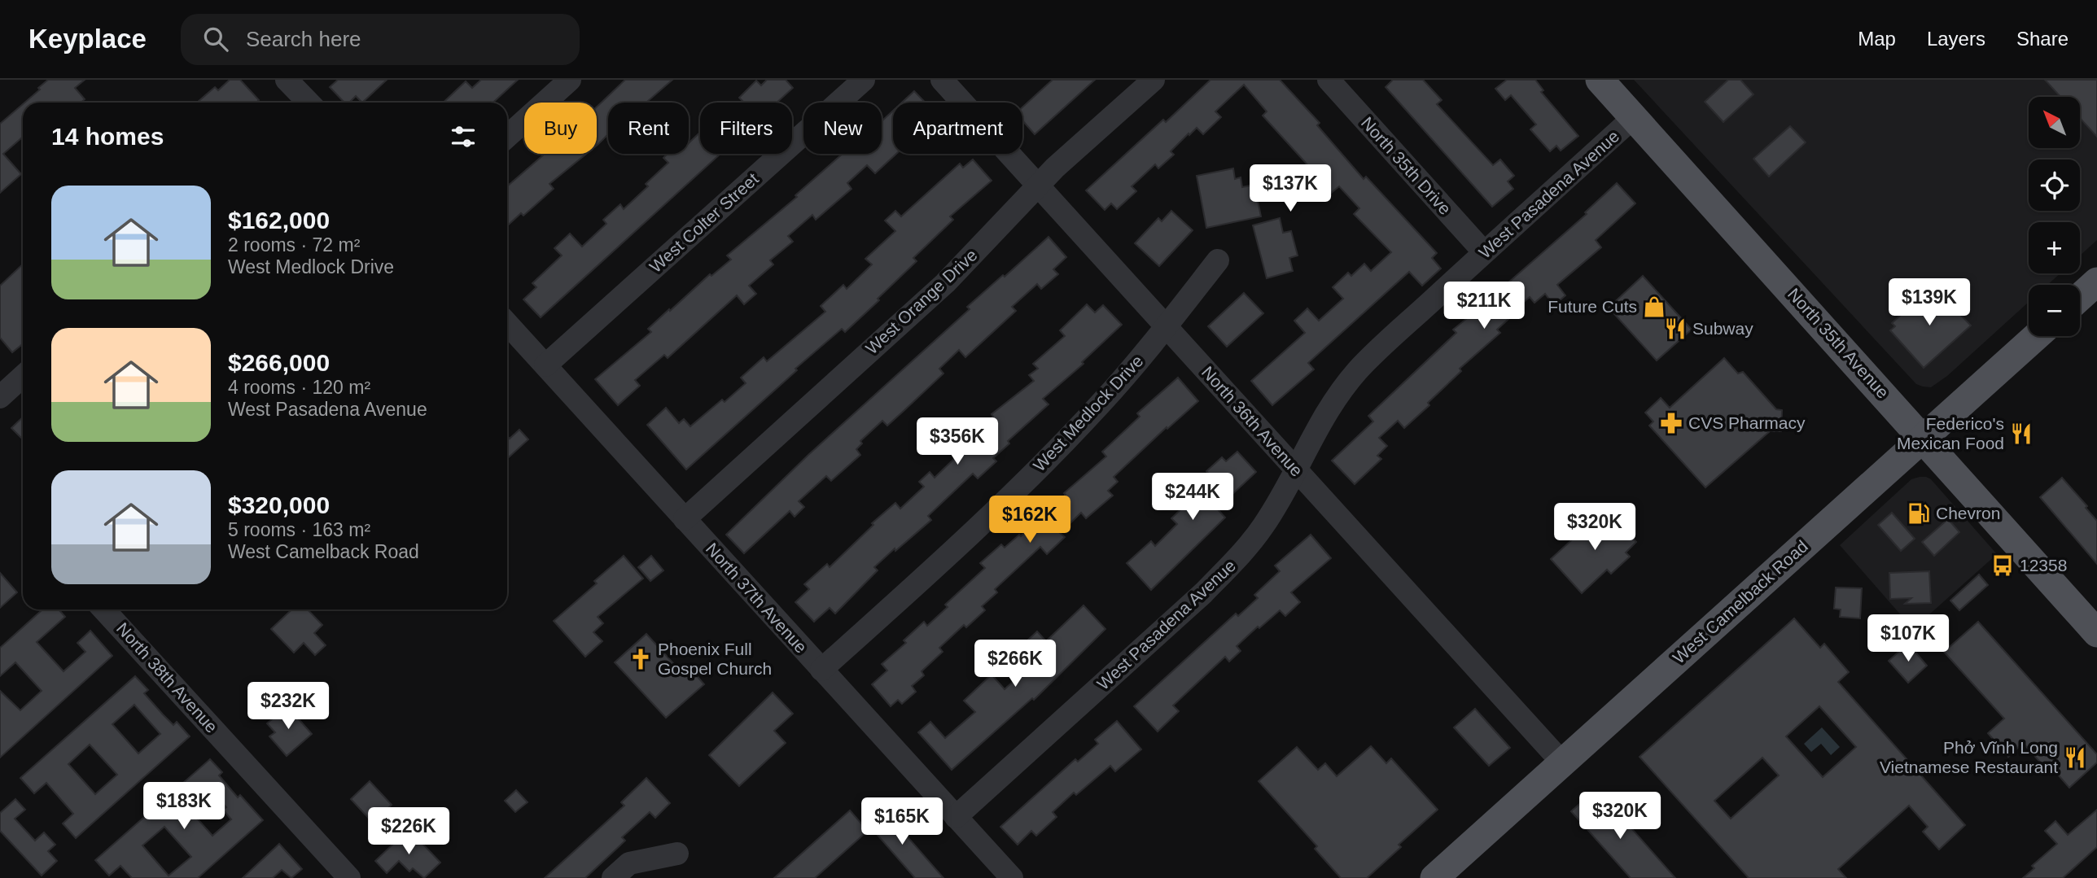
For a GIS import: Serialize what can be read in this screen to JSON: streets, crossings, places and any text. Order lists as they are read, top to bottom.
{
  "streets": {
    "main road": ["North 35th Avenue", "West Camelback Road"],
    "street": [
      "North 35th Drive",
      "West Pasadena Avenue",
      "West Colter Street",
      "West Orange Drive",
      "West Medlock Drive",
      "North 36th Avenue",
      "North 37th Avenue",
      "North 38th Avenue"
    ]
  },
  "crossings": [
    ["North 35th Drive", "West Pasadena Avenue"],
    ["West Pasadena Avenue", "North 35th Avenue"],
    ["West Pasadena Avenue", "North 36th Avenue"],
    ["West Pasadena Avenue", "North 37th Avenue"],
    ["West Colter Street", "North 37th Avenue"],
    ["West Orange Drive", "North 36th Avenue"],
    ["West Orange Drive", "North 37th Avenue"],
    ["North 35th Avenue", "West Camelback Road"],
    ["West Medlock Drive", "North 36th Avenue"],
    ["West Medlock Drive", "North 37th Avenue"],
    ["North 36th Avenue", "West Camelback Road"]
  ],
  "places": {
    "shop": ["Future Cuts"],
    "restaurant": ["Subway", "Federico's Mexican Food", "Phở Vĩnh Long Vietnamese Restaurant"],
    "pharmacy": ["CVS Pharmacy"],
    "fuel station": ["Chevron"],
    "bus stop": ["12358"],
    "church": ["Phoenix Full Gospel Church"]
  },
  "north": "top left",
  "page": {
    "header": "Keyplace",
    "search": "Search here",
    "nav": ["Map", "Layers", "Share"],
    "map_buttons": ["+", "−"],
    "chip": [
      "Buy",
      "Rent",
      "Filters",
      "New",
      "Apartment"
    ],
    "heading": "14 homes",
    "price": [
      "$137K",
      "$139K",
      "$211K",
      "$356K",
      "$244K",
      "$162K",
      "$320K",
      "$107K",
      "$266K",
      "$232K",
      "$183K",
      "$320K",
      "$165K",
      "$226K"
    ],
    "list": [
      {
        "name": "$162,000",
        "note": "2 rooms · 72 m² · West Medlock Drive"
      },
      {
        "name": "$266,000",
        "note": "4 rooms · 120 m² · West Pasadena Avenue"
      },
      {
        "name": "$320,000",
        "note": "5 rooms · 163 m² · West Camelback Road"
      }
    ]
  }
}
